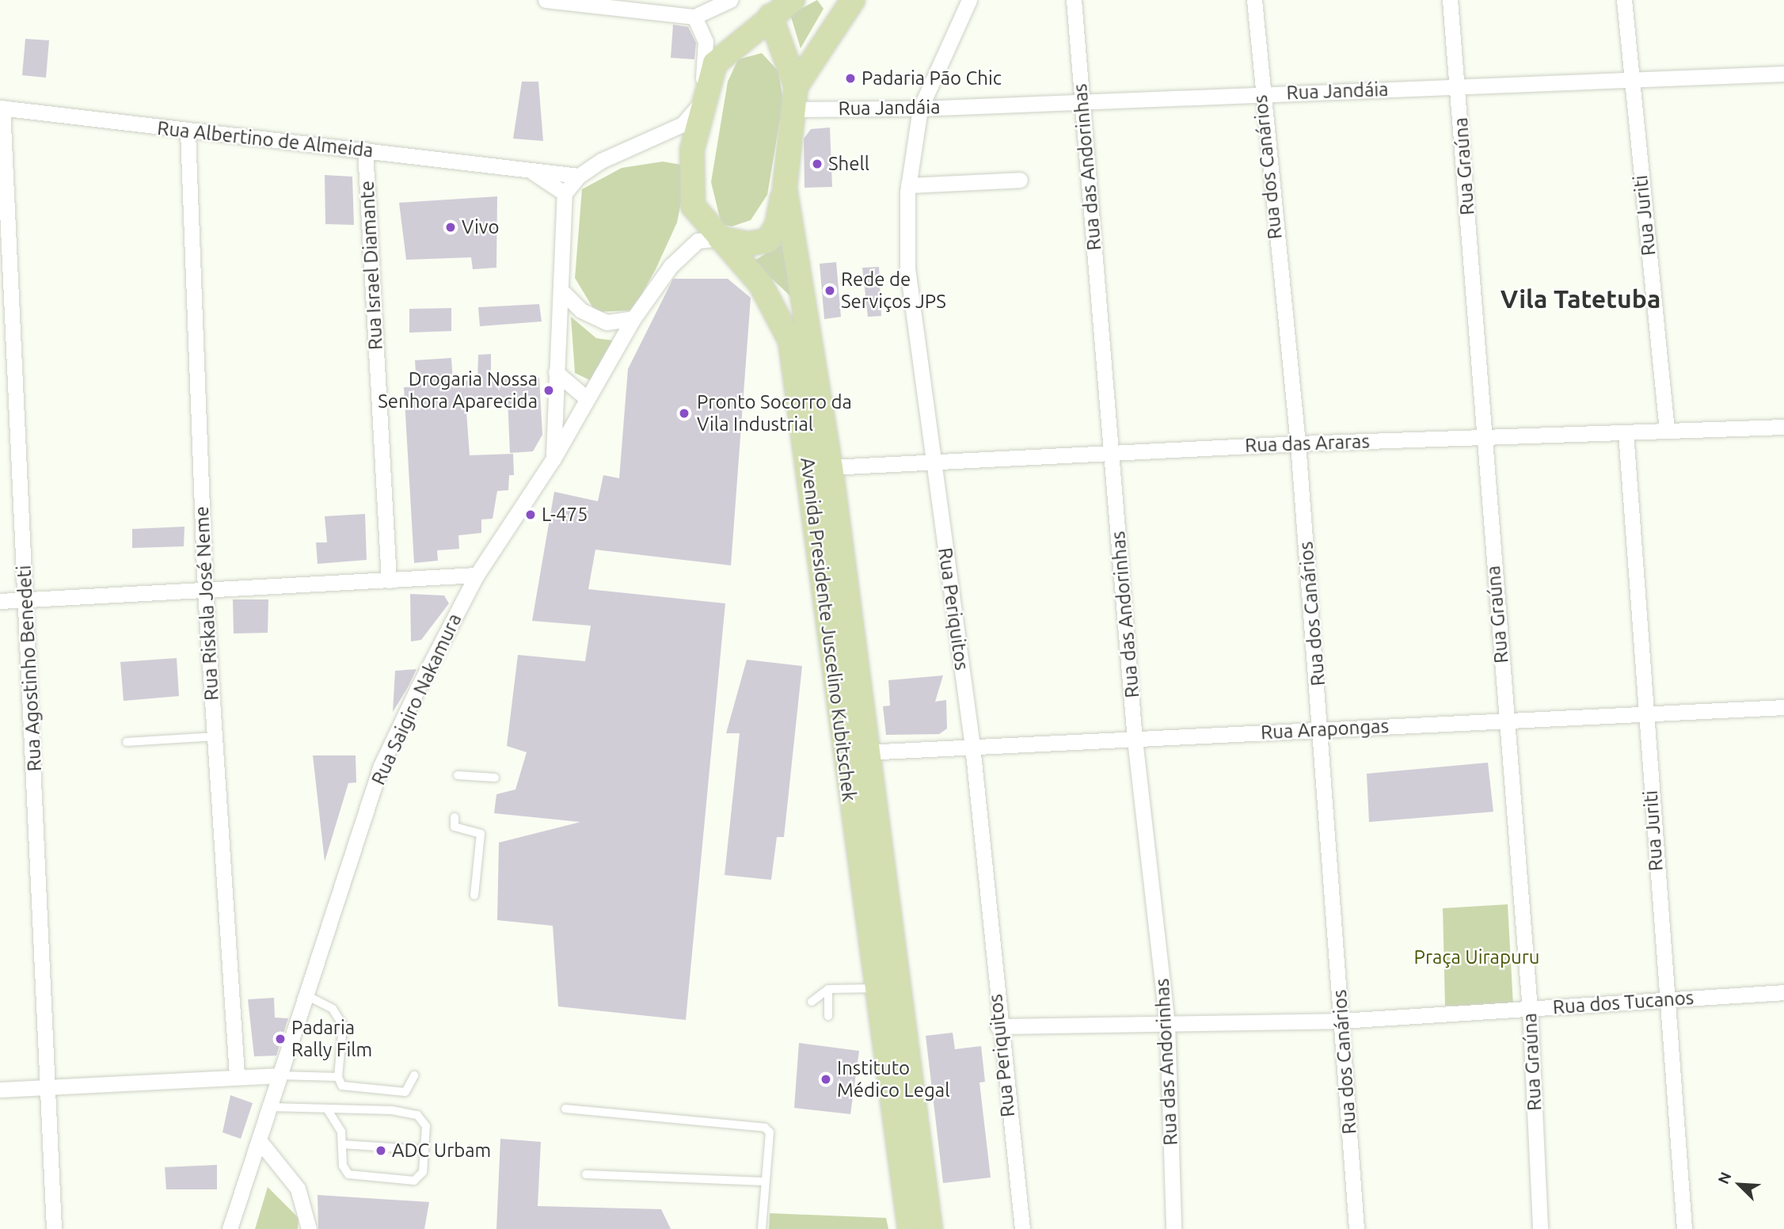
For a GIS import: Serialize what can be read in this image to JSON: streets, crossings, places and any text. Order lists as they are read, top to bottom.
{
  "streets": {
    "main road": ["Avenida Presidente Juscelino Kubitschek"],
    "street": [
      "Rua Jandáia",
      "Rua Albertino de Almeida",
      "Rua Graúna",
      "Rua das Andorinhas",
      "Rua dos Canários",
      "Rua Juriti",
      "Rua Israel Diamante",
      "Rua das Araras",
      "Rua Riskala José Neme",
      "Rua Periquitos",
      "Rua Agostinho Benedeti",
      "Rua Saigiro Nakamura",
      "Rua Arapongas",
      "Rua dos Tucanos"
    ]
  },
  "crossings": [
    ["Rua Jandáia", "Rua Graúna"],
    ["Rua Jandáia", "Rua das Andorinhas"],
    ["Rua Jandáia", "Rua dos Canários"],
    ["Rua Jandáia", "Rua Juriti"],
    ["Rua Jandáia", "Rua Periquitos"],
    ["Rua Jandáia", "Avenida Presidente Juscelino Kubitschek"],
    ["Rua Albertino de Almeida", "Rua Israel Diamante"],
    ["Rua Albertino de Almeida", "Rua Riskala José Neme"],
    ["Rua Albertino de Almeida", "Rua Agostinho Benedeti"],
    ["Rua Graúna", "Rua das Araras"],
    ["Rua Graúna", "Rua Arapongas"],
    ["Rua Graúna", "Rua dos Tucanos"],
    ["Rua das Andorinhas", "Rua das Araras"],
    ["Rua das Andorinhas", "Rua Arapongas"],
    ["Rua das Andorinhas", "Rua dos Tucanos"],
    ["Rua dos Canários", "Rua das Araras"],
    ["Rua dos Canários", "Rua Arapongas"],
    ["Rua dos Canários", "Rua dos Tucanos"],
    ["Rua Juriti", "Rua das Araras"],
    ["Rua Juriti", "Rua Arapongas"],
    ["Rua Juriti", "Rua dos Tucanos"],
    ["Rua das Araras", "Rua Periquitos"],
    ["Rua das Araras", "Avenida Presidente Juscelino Kubitschek"],
    ["Rua Periquitos", "Rua Arapongas"],
    ["Rua Periquitos", "Rua dos Tucanos"],
    ["Avenida Presidente Juscelino Kubitschek", "Rua Saigiro Nakamura"],
    ["Avenida Presidente Juscelino Kubitschek", "Rua Arapongas"]
  ],
  "districts": ["Vila Tatetuba"],
  "parks": ["Praça Uirapuru"],
  "places": [
    "Padaria Pão Chic",
    "Shell",
    "Vivo",
    "Rede de Serviços JPS",
    "Drogaria Nossa Senhora Aparecida",
    "Pronto Socorro da Vila Industrial",
    "L-475",
    "Padaria Rally Film",
    "Instituto Médico Legal",
    "ADC Urbam"
  ],
  "north": "top left"
}
